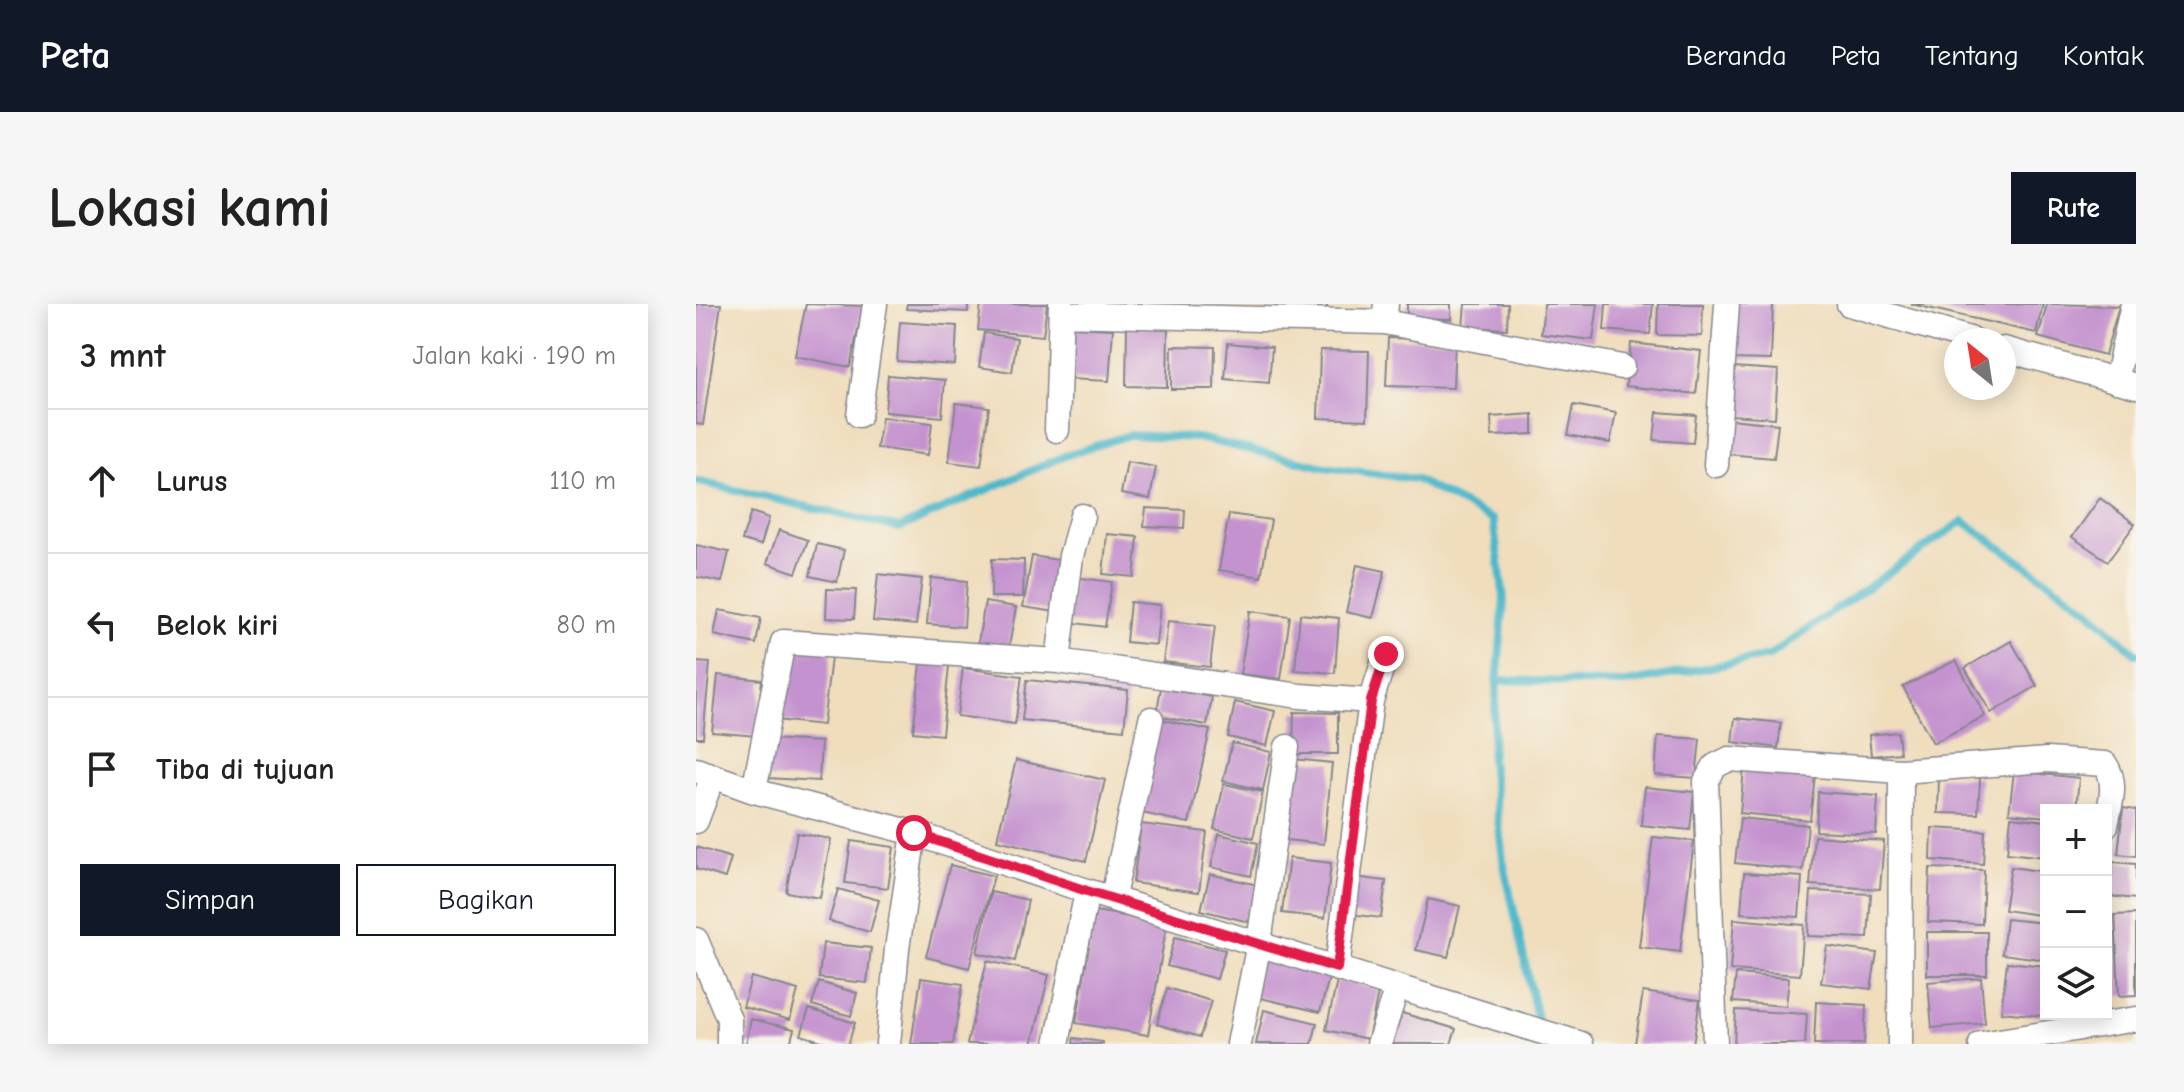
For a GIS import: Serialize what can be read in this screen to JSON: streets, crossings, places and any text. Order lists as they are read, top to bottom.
{
  "north": "top left",
  "page": {
    "header": "Peta",
    "nav": [
      "Beranda",
      "Peta",
      "Tentang",
      "Kontak"
    ],
    "buttons": [
      "Rute",
      ["Simpan", "Bagikan"]
    ],
    "title": "Lokasi kami",
    "heading": ["3 mnt", "Jalan kaki · 190 m"],
    "list": [
      ["Lurus", "110 m"],
      ["Belok kiri", "80 m"],
      "Tiba di tujuan"
    ],
    "map_buttons": ["+", "−"]
  }
}
